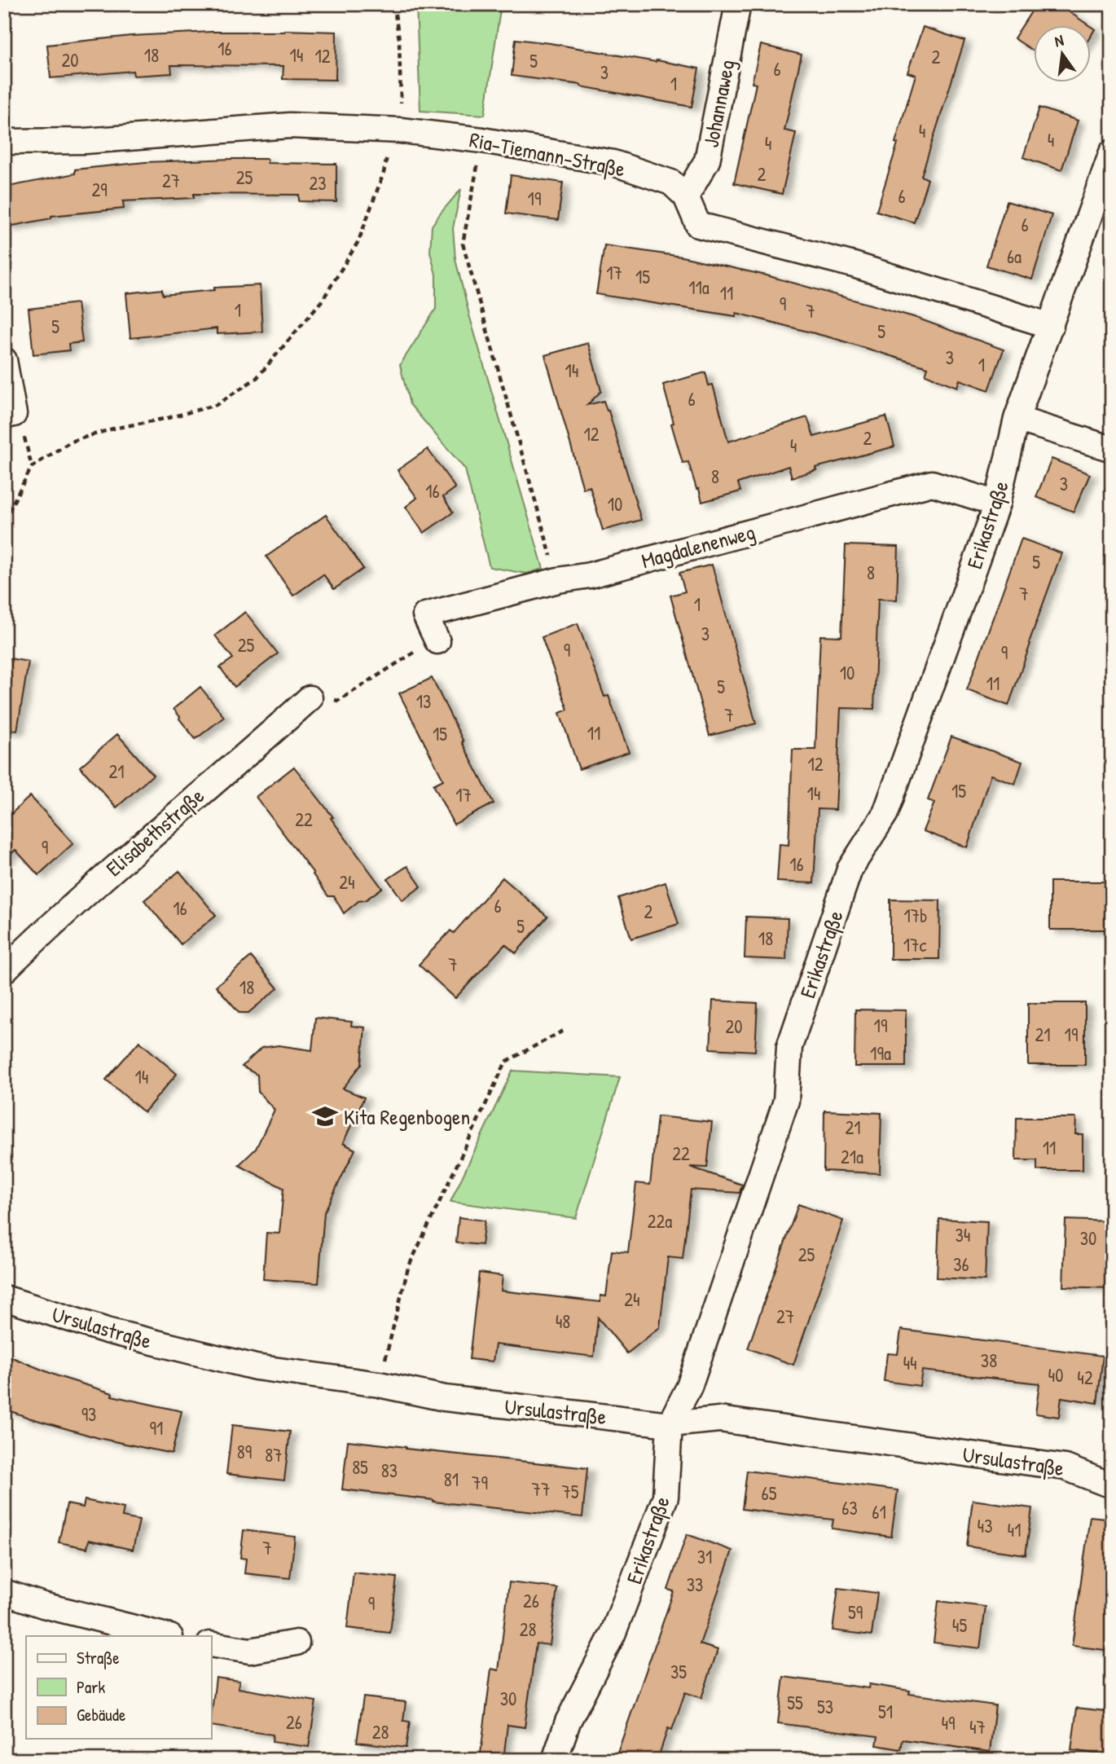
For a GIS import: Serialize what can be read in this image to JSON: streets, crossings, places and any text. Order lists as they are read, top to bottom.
{
  "streets": {
    "street": [
      "Johannaweg",
      "Ria-Tiemann-Straße",
      "Erikastraße",
      "Magdalenenweg",
      "Elisabethstraße",
      "Ursulastraße"
    ]
  },
  "crossings": [
    ["Johannaweg", "Ria-Tiemann-Straße"],
    ["Ria-Tiemann-Straße", "Erikastraße"],
    ["Erikastraße", "Magdalenenweg"],
    ["Erikastraße", "Ursulastraße"]
  ],
  "places": {
    "school or university": ["Kita Regenbogen"]
  },
  "house_numbers": [
    "16",
    "18",
    "14",
    "12",
    "2",
    "20",
    "5",
    "6",
    "3",
    "1",
    "4",
    "4",
    "4",
    "2",
    "25",
    "27",
    "23",
    "29",
    "6",
    "19",
    "6",
    "6a",
    "17",
    "15",
    "11a",
    "11",
    "9",
    "1",
    "7",
    "5",
    "5",
    "3",
    "1",
    "14",
    "6",
    "12",
    "2",
    "4",
    "8",
    "3",
    "16",
    "10",
    "5",
    "8",
    "7",
    "1",
    "3",
    "25",
    "9",
    "9",
    "10",
    "11",
    "5",
    "13",
    "7",
    "11",
    "15",
    "12",
    "21",
    "15",
    "14",
    "17",
    "22",
    "9",
    "16",
    "24",
    "6",
    "16",
    "2",
    "17b",
    "5",
    "18",
    "17c",
    "7",
    "18",
    "19",
    "20",
    "21",
    "19",
    "19a",
    "14",
    "21",
    "11",
    "22",
    "21a",
    "22a",
    "34",
    "30",
    "25",
    "36",
    "24",
    "27",
    "48",
    "38",
    "44",
    "40",
    "42",
    "93",
    "91",
    "89",
    "87",
    "85",
    "83",
    "81",
    "79",
    "77",
    "75",
    "65",
    "63",
    "61",
    "43",
    "41",
    "7",
    "31",
    "33",
    "26",
    "9",
    "59",
    "45",
    "28",
    "35",
    "30",
    "55",
    "53",
    "51",
    "26",
    "49",
    "47",
    "28"
  ],
  "legend": ["Straße", "Park", "Gebäude"],
  "north": "top"
}
